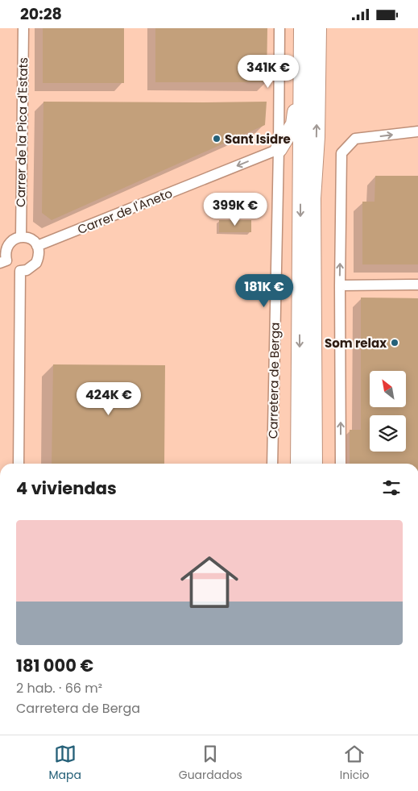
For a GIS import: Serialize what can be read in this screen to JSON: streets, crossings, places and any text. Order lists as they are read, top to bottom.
{
  "streets": {
    "street": ["Carrer de la Pica d'Estats", "Carrer de l'Aneto", "Carretera de Berga"]
  },
  "crossings": [
    ["Carrer de l'Aneto", "Carretera de Berga"]
  ],
  "one_way": ["Carrer de l'Aneto"],
  "places": ["Sant Isidre", "Som relax"],
  "north": "top left",
  "page": {
    "status": "20:28",
    "price": [
      "341K €",
      "399K €",
      "181K €",
      "424K €"
    ],
    "heading": "4 viviendas",
    "list": [
      {
        "name": "181 000 €",
        "note": "2 hab. · 66 m² · Carretera de Berga"
      }
    ],
    "tabs": ["Mapa", "Guardados", "Inicio"]
  }
}
